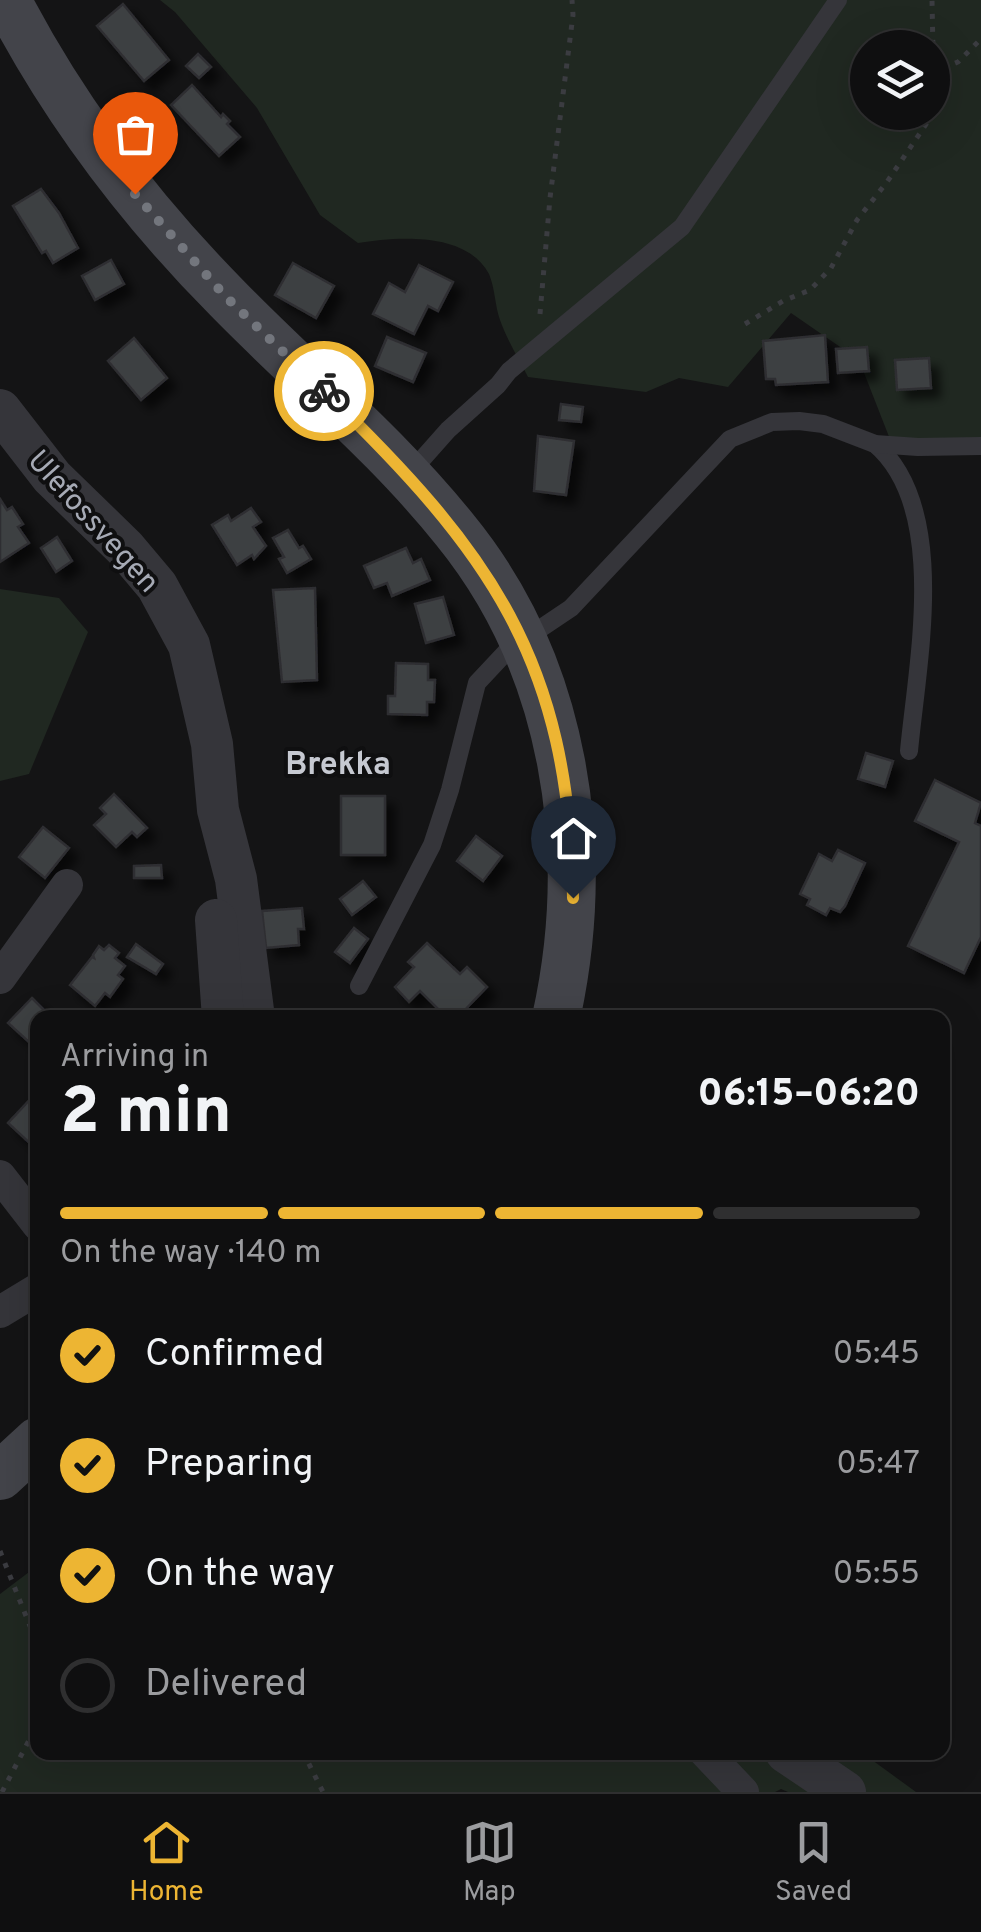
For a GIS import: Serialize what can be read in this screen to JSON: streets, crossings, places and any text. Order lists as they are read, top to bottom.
{
  "streets": {
    "street": ["Ulefossvegen"]
  },
  "districts": ["Brekka"],
  "page": {
    "heading": ["2 min", "Arriving in", "06:15–06:20"],
    "bar": "On the way · 140 m",
    "list": [
      ["Confirmed", "05:45"],
      ["Preparing", "05:47"],
      ["On the way", "05:55"],
      "Delivered"
    ],
    "tabs": ["Home", "Map", "Saved"]
  }
}
